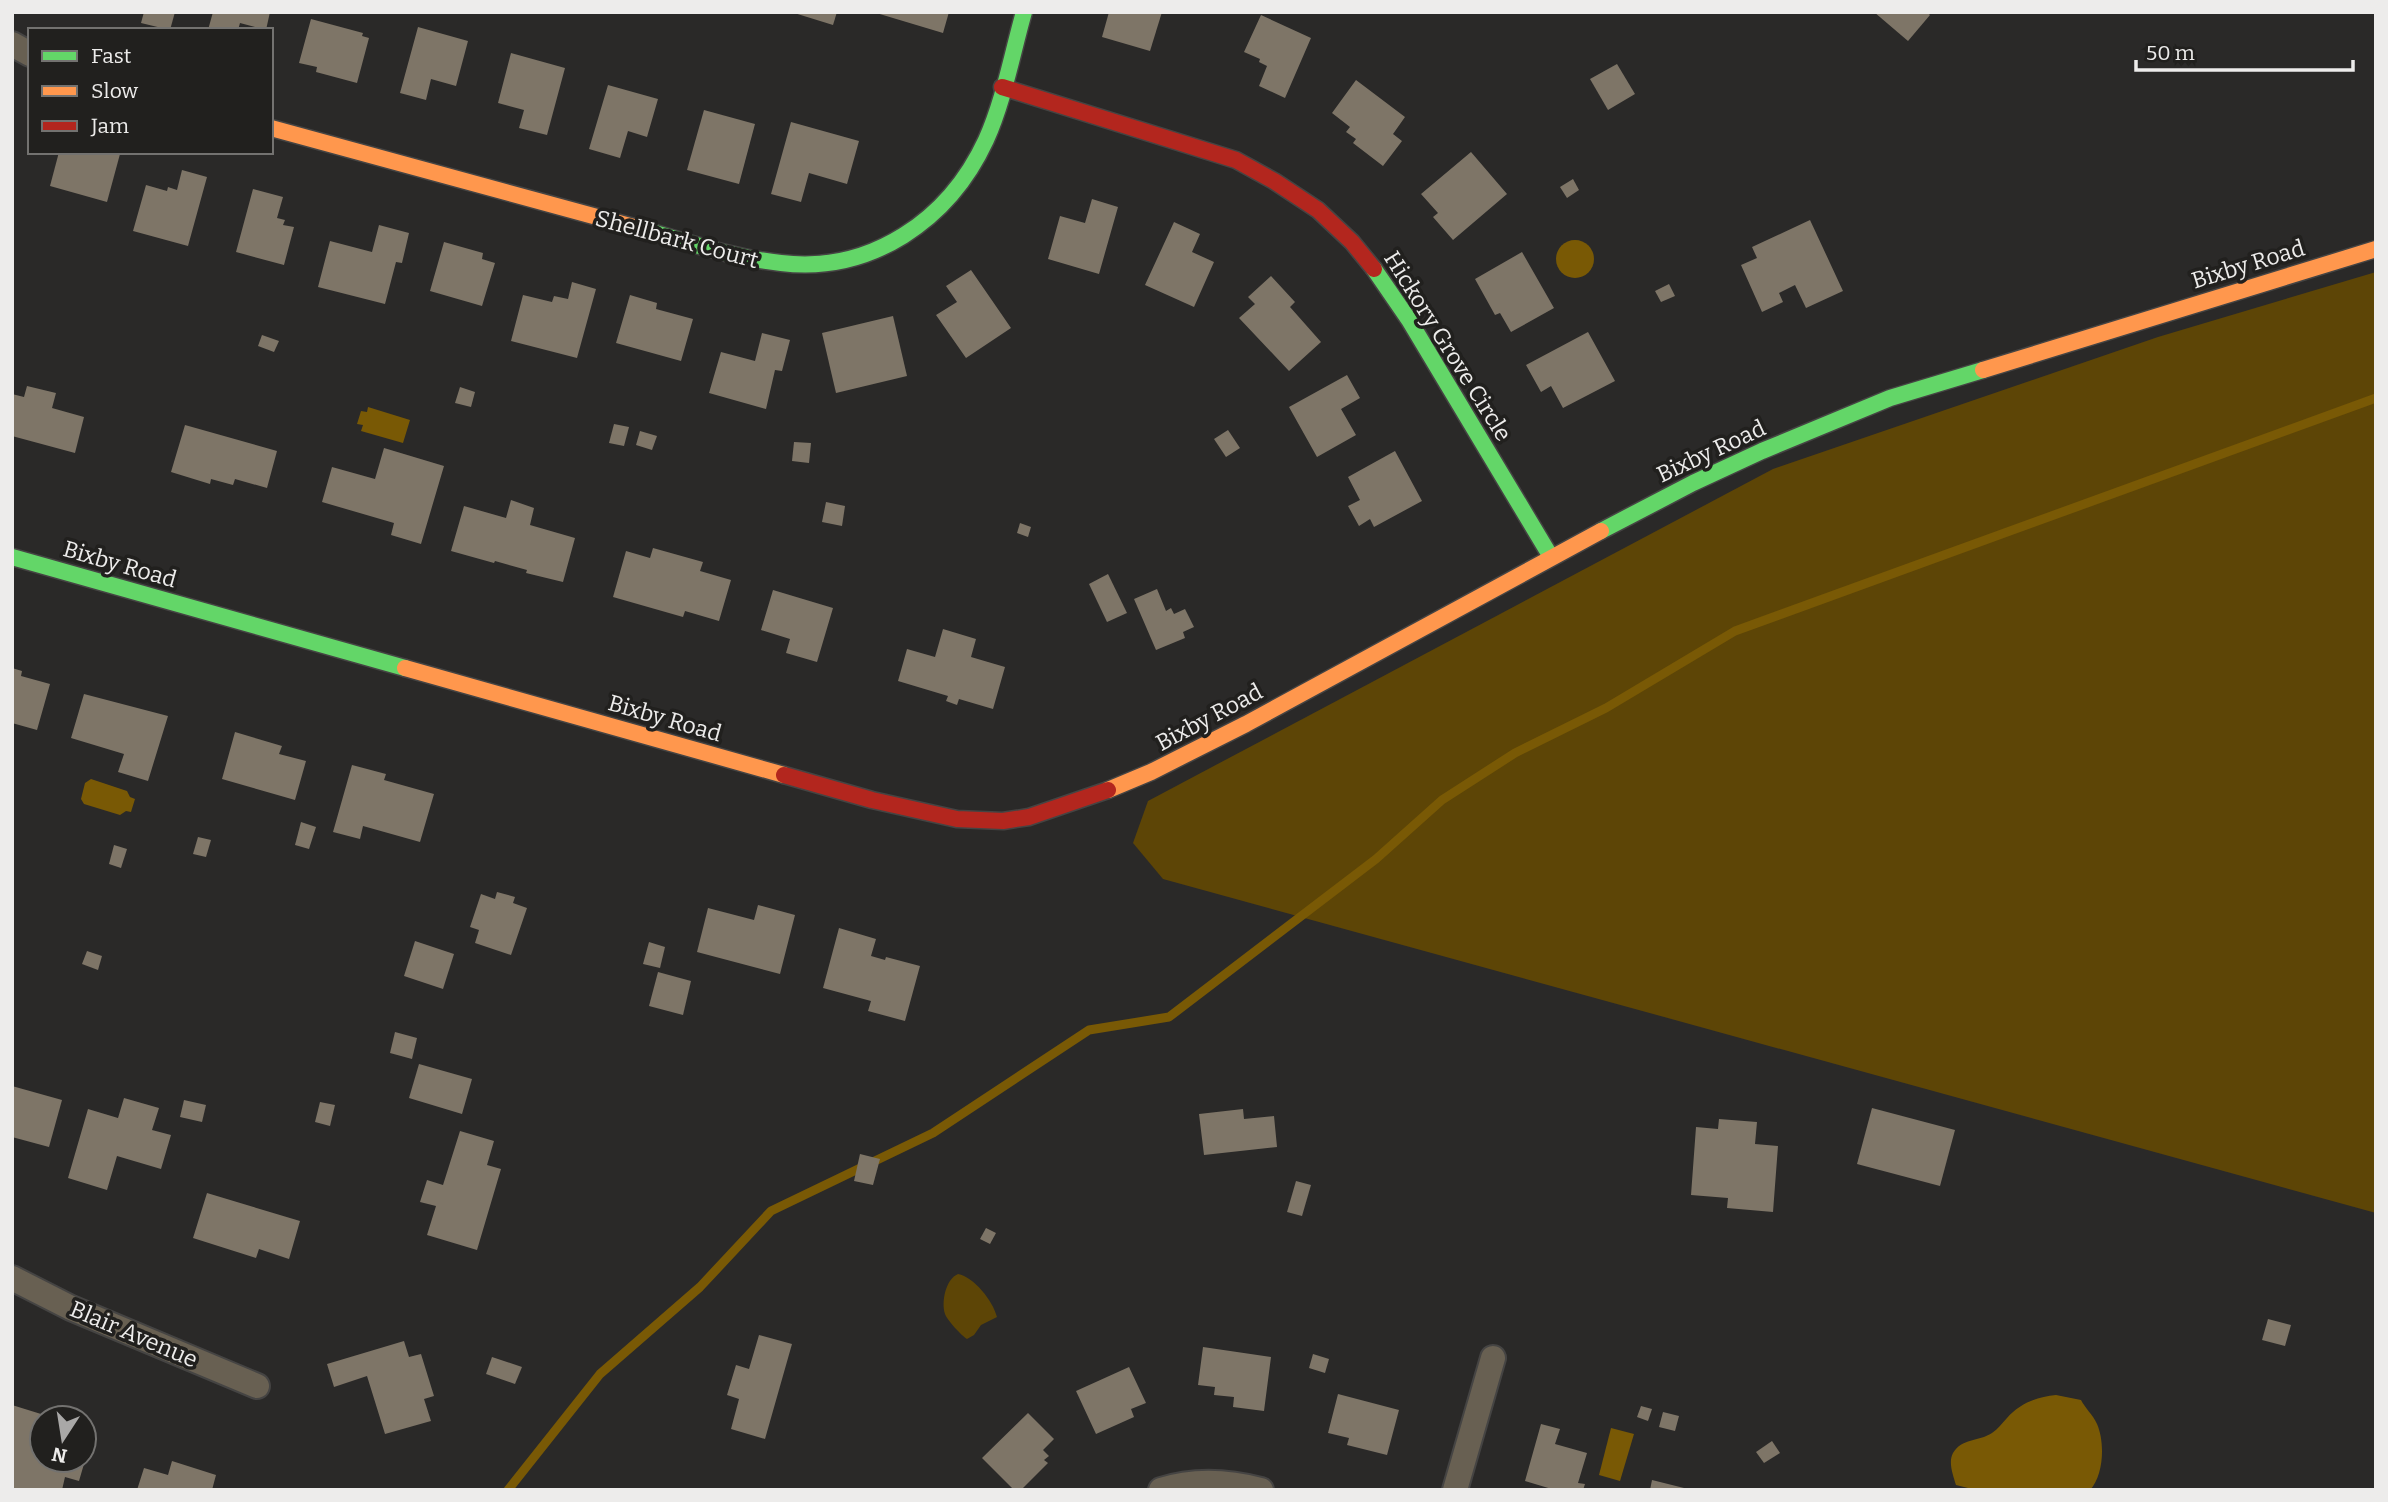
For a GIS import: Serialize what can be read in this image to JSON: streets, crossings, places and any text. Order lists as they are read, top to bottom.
{
  "streets": {
    "street": [
      "Shellbark Court",
      "Bixby Road",
      "Hickory Grove Circle",
      "Blair Avenue"
    ]
  },
  "crossings": [
    ["Shellbark Court", "Hickory Grove Circle"],
    ["Bixby Road", "Hickory Grove Circle"]
  ],
  "legend": ["Fast", "Slow", "Jam"],
  "scale_bar": "50 m",
  "north": "bottom"
}
